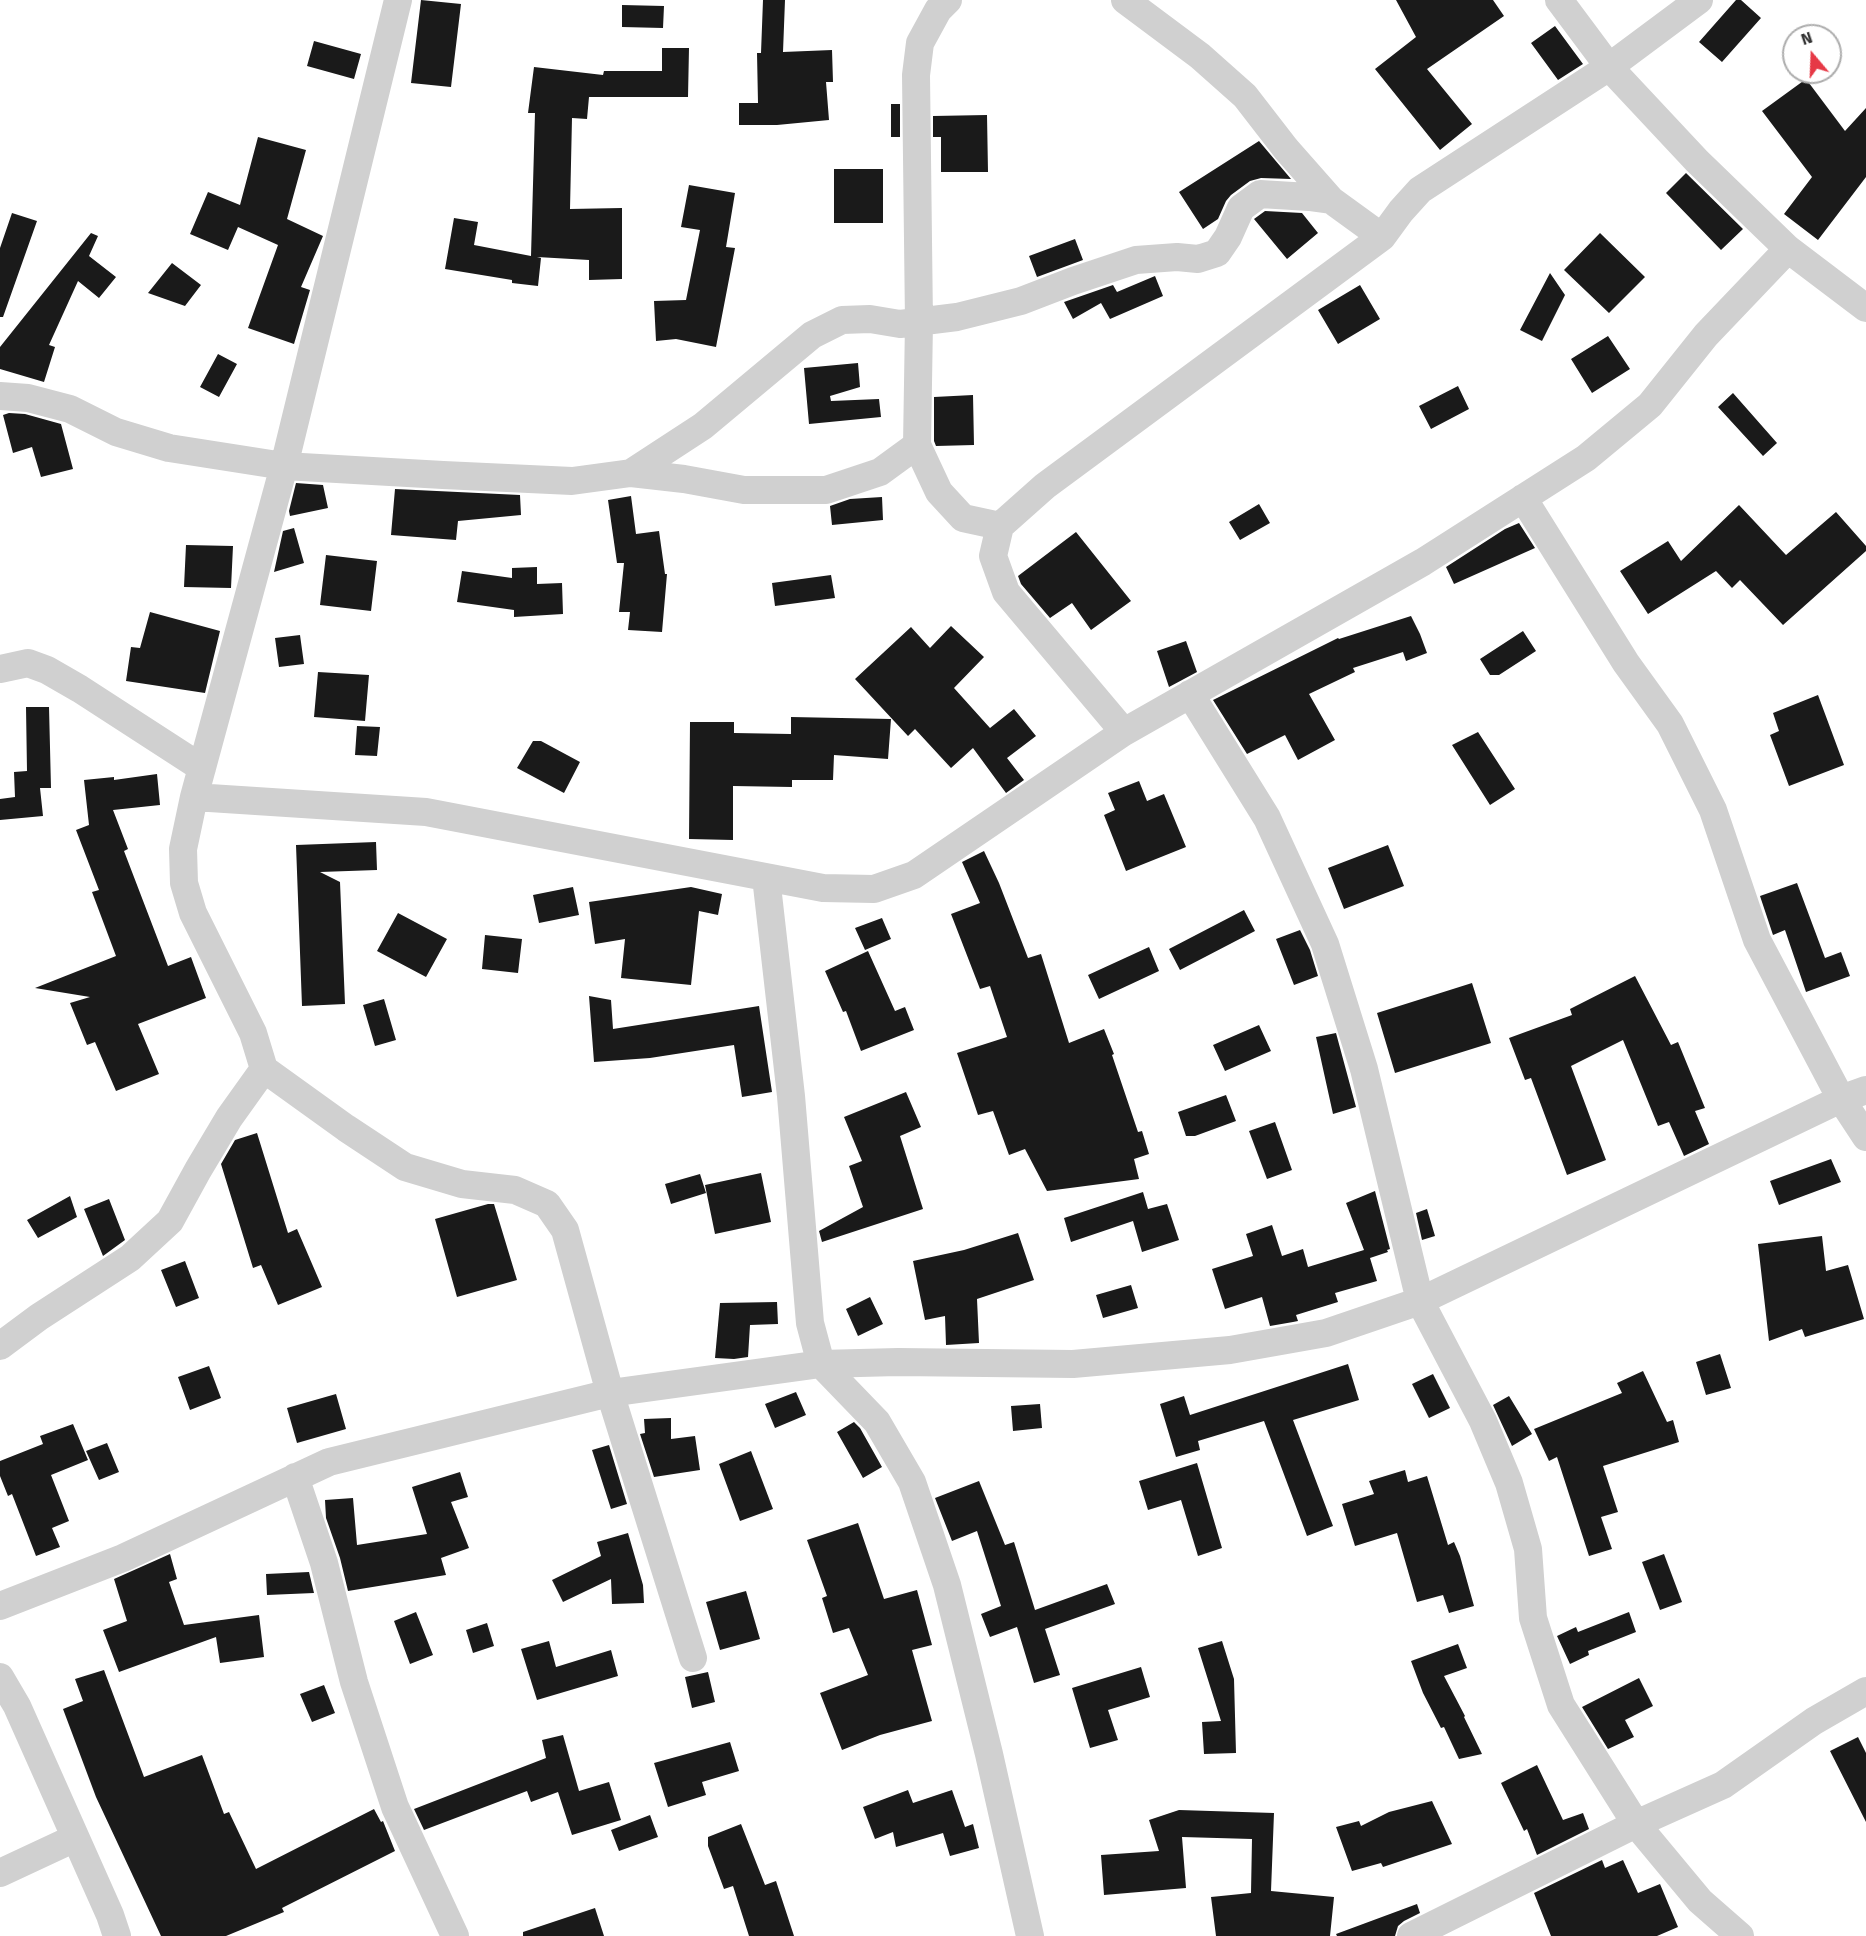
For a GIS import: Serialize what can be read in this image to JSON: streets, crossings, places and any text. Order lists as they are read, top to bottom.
{
  "north": "top"
}
